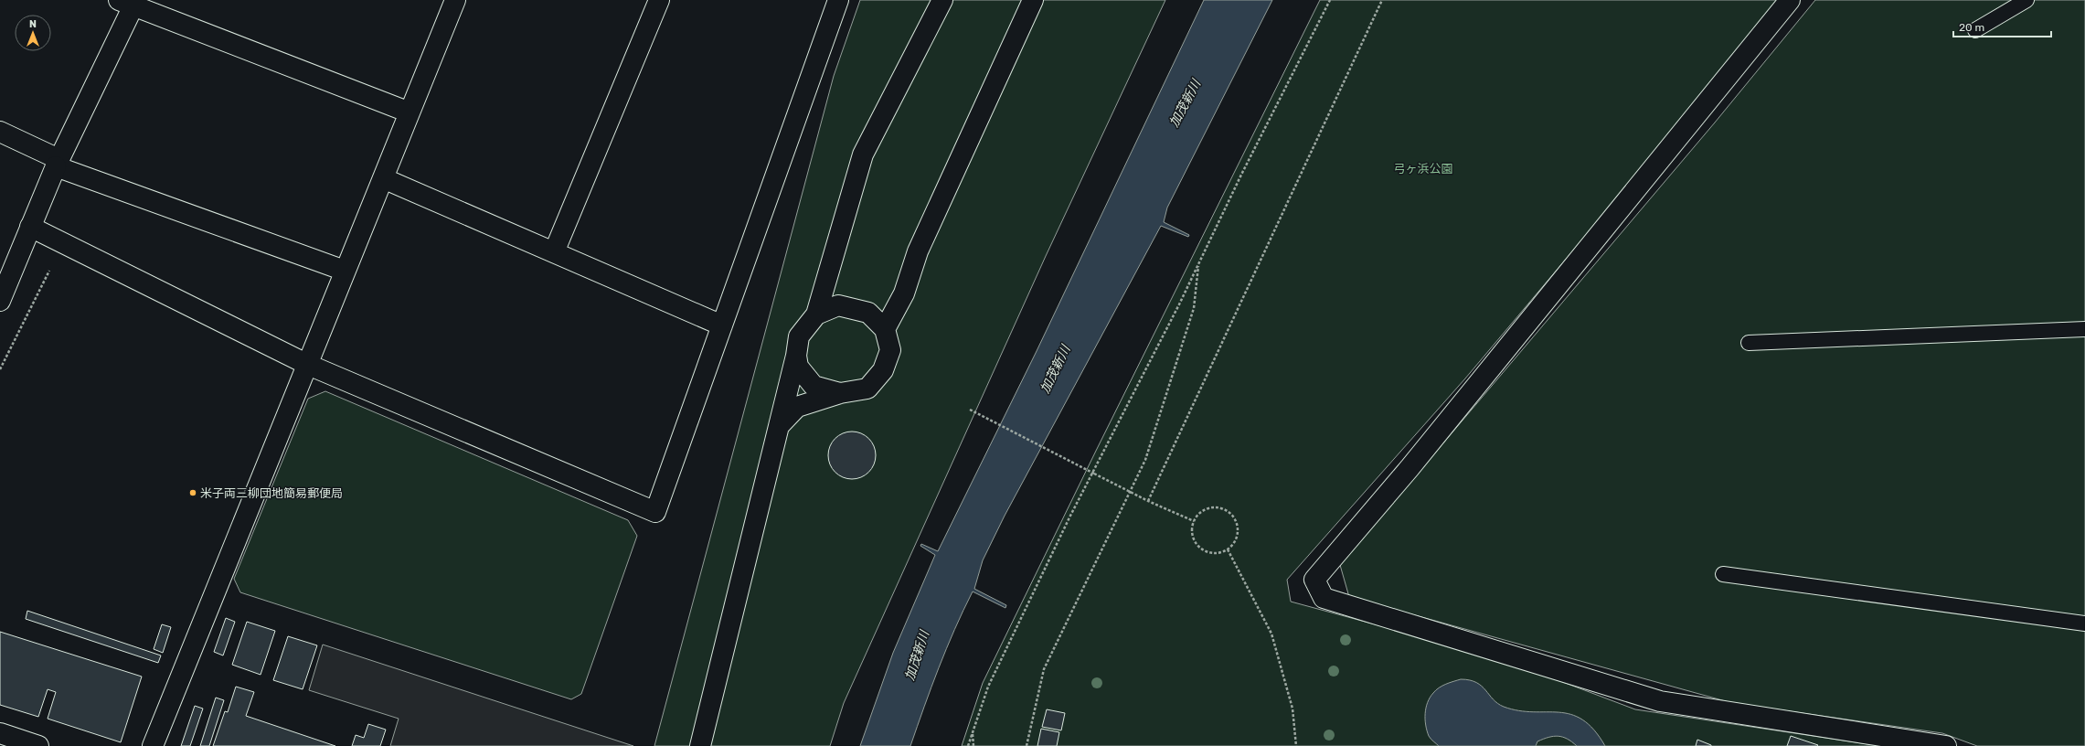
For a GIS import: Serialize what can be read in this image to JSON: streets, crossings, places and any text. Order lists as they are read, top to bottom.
{
  "water": ["加茂新川"],
  "parks": ["弓ヶ浜公園"],
  "places": ["米子両三柳団地簡易郵便局"],
  "scale_bar": "20 m",
  "north": "top"
}
